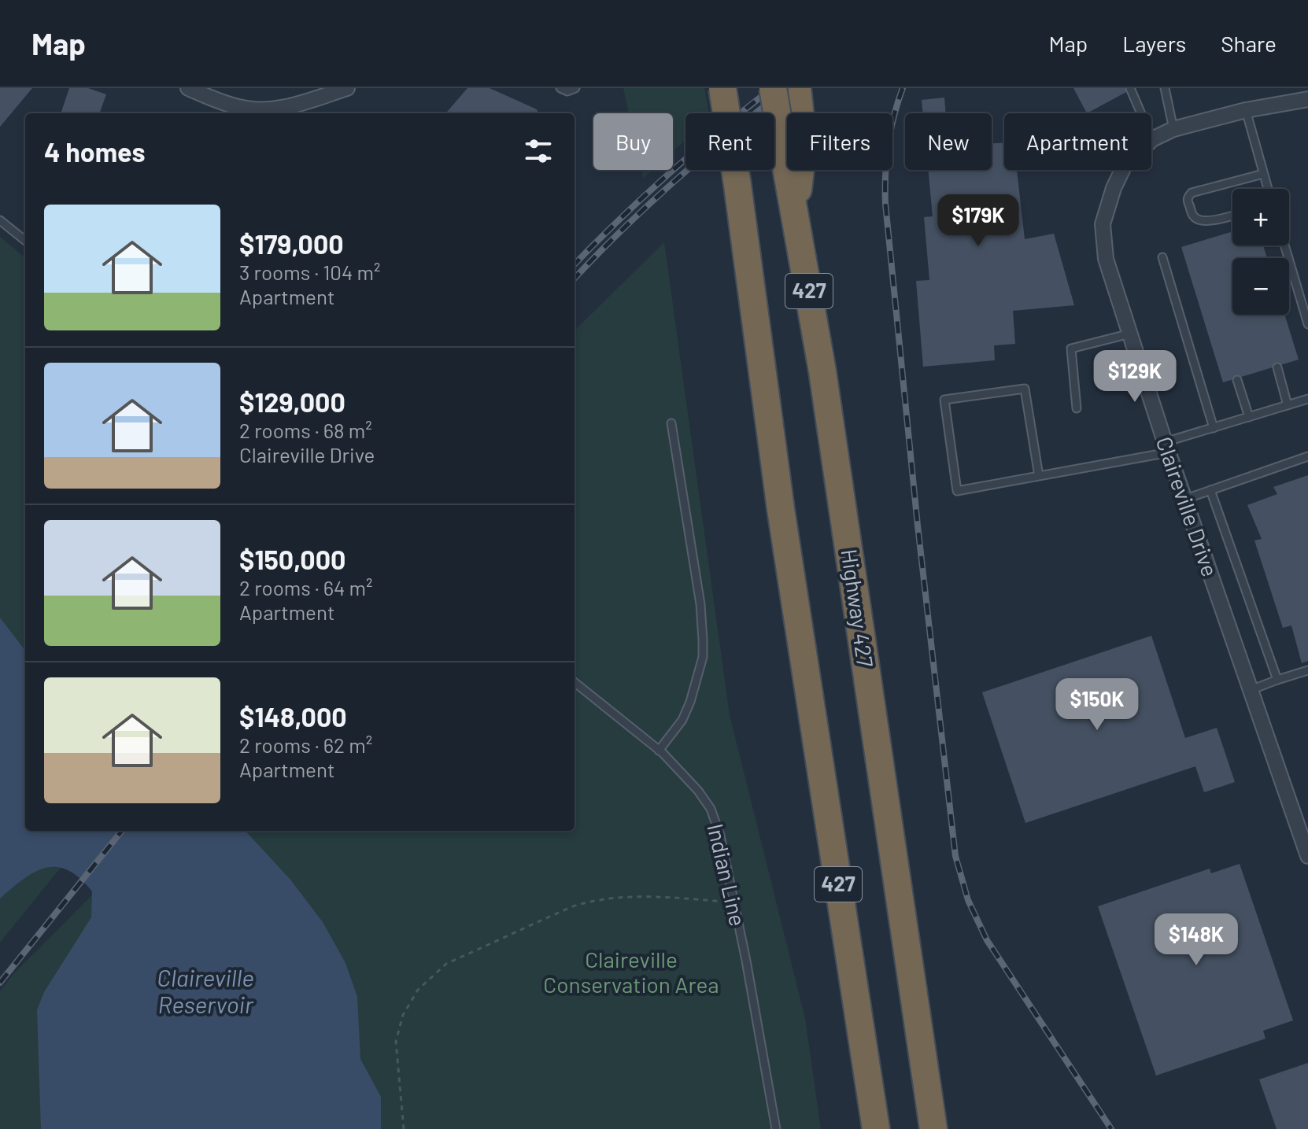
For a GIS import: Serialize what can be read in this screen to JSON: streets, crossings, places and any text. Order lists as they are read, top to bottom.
{
  "streets": {
    "highway": ["427", "Highway 427"],
    "street": ["Claireville Drive"],
    "lane": ["Indian Line"]
  },
  "water": ["Claireville Reservoir"],
  "parks": ["Claireville Conservation Area"],
  "page": {
    "header": "Map",
    "nav": ["Map", "Layers", "Share"],
    "chip": [
      "Buy",
      "Rent",
      "Filters",
      "New",
      "Apartment"
    ],
    "heading": "4 homes",
    "map_buttons": ["+", "−"],
    "list": [
      {
        "name": "$179,000",
        "note": "3 rooms · 104 m² · Apartment"
      },
      {
        "name": "$129,000",
        "note": "2 rooms · 68 m² · Claireville Drive"
      },
      {
        "name": "$150,000",
        "note": "2 rooms · 64 m² · Apartment"
      },
      {
        "name": "$148,000",
        "note": "2 rooms · 62 m² · Apartment"
      }
    ],
    "price": [
      "$179K",
      "$129K",
      "$150K",
      "$148K"
    ]
  }
}
